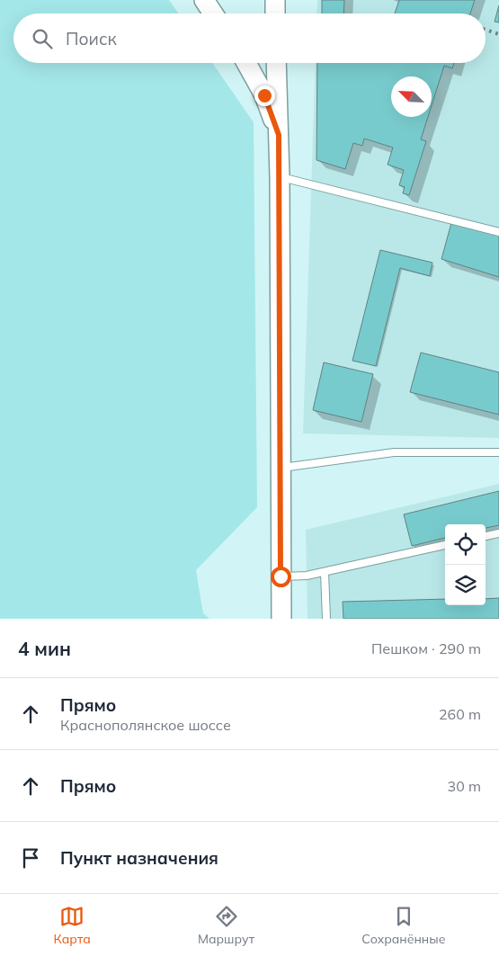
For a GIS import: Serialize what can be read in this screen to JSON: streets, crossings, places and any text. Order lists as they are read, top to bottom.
{
  "north": "top left",
  "page": {
    "search": "Поиск",
    "heading": ["4 мин", "Пешком · 290 m"],
    "list": [
      ["Прямо", "Краснополянское шоссе", "260 m"],
      ["Прямо", "30 m"],
      "Пункт назначения"
    ],
    "nav": ["Карта", "Маршрут", "Сохранённые"]
  }
}
